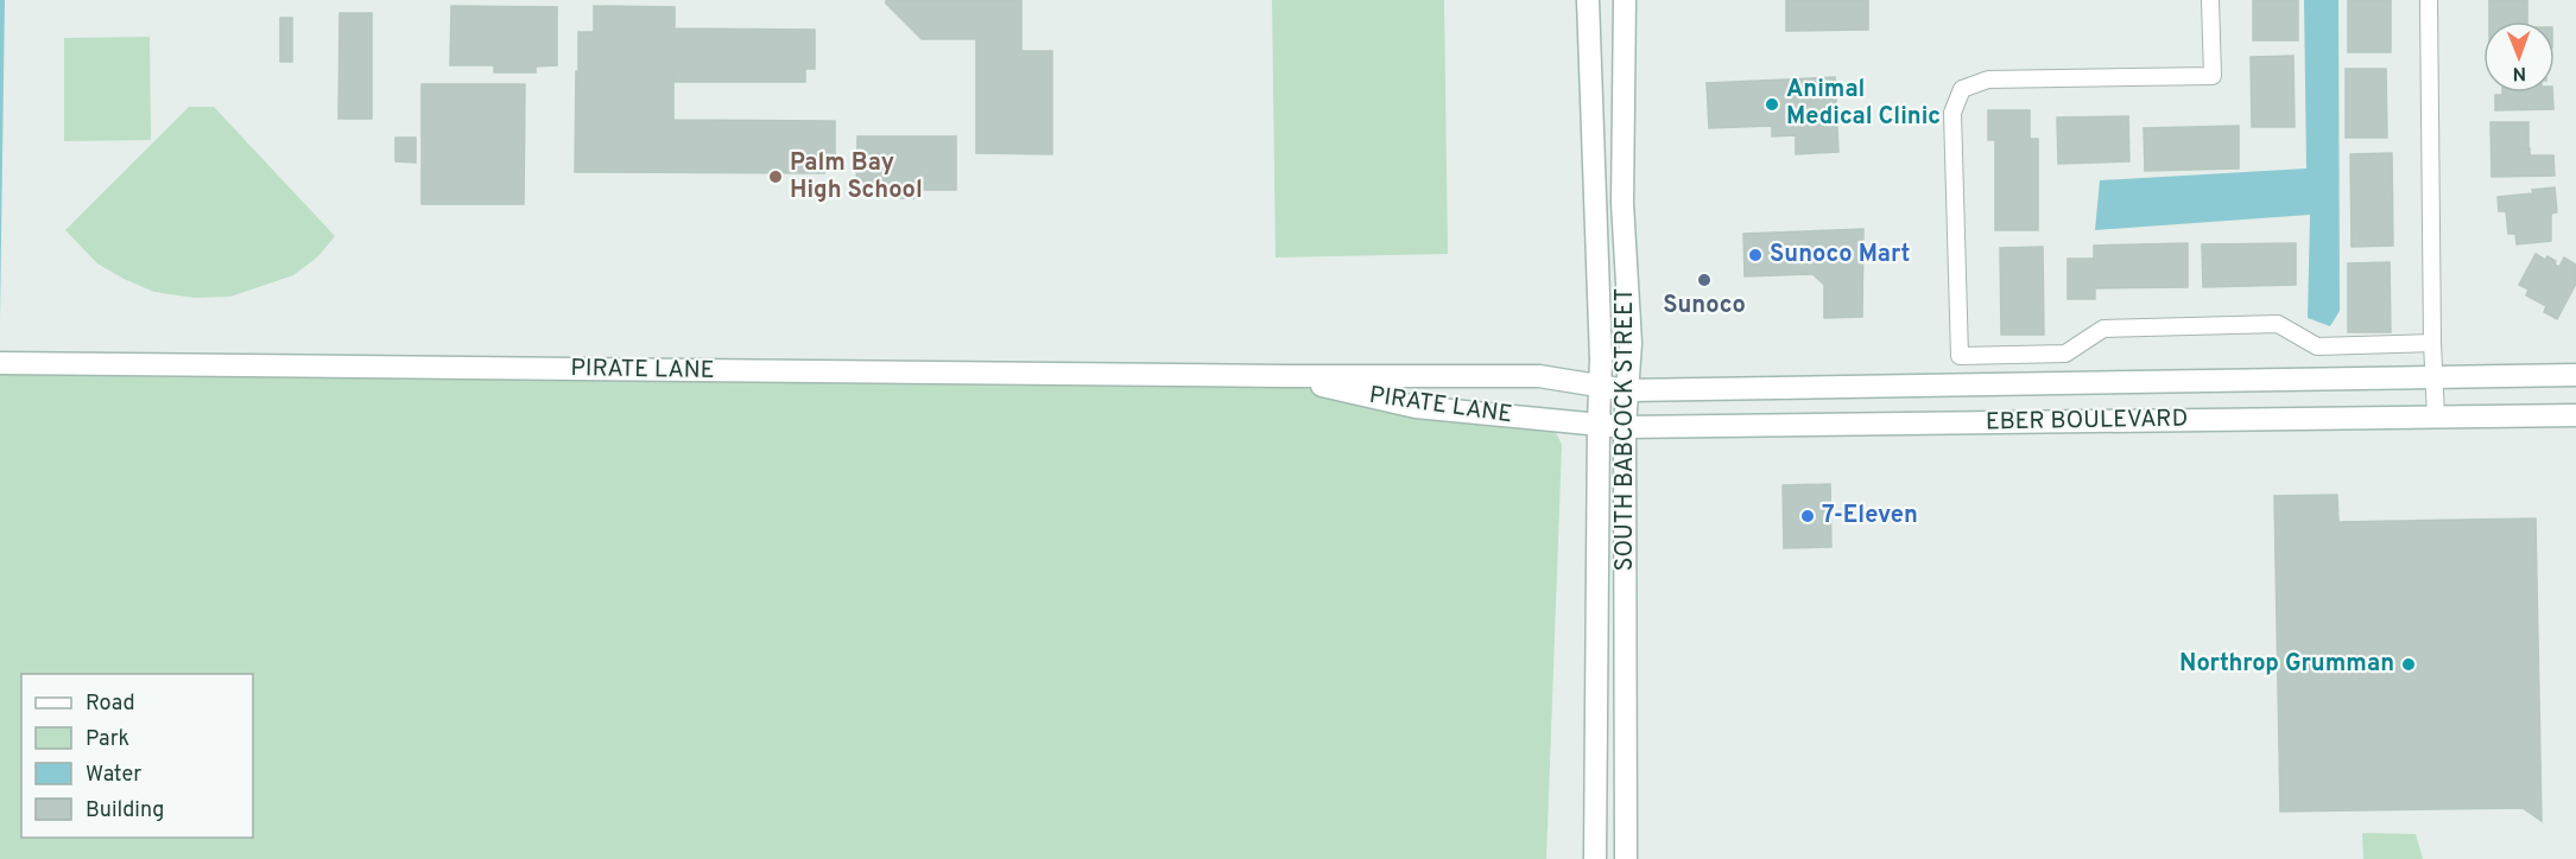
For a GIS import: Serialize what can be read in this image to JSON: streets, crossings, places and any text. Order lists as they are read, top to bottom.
{
  "streets": {
    "street": ["PIRATE LANE", "EBER BOULEVARD", "SOUTH BABCOCK STREET"]
  },
  "crossings": [
    ["PIRATE LANE", "EBER BOULEVARD"],
    ["PIRATE LANE", "SOUTH BABCOCK STREET"],
    ["EBER BOULEVARD", "SOUTH BABCOCK STREET"]
  ],
  "places": [
    "Animal Medical Clinic",
    "Palm Bay High School",
    "Sunoco Mart",
    "Sunoco",
    "7-Eleven",
    "Northrop Grumman"
  ],
  "legend": [
    "Road",
    "Park",
    "Water",
    "Building"
  ],
  "north": "bottom"
}
